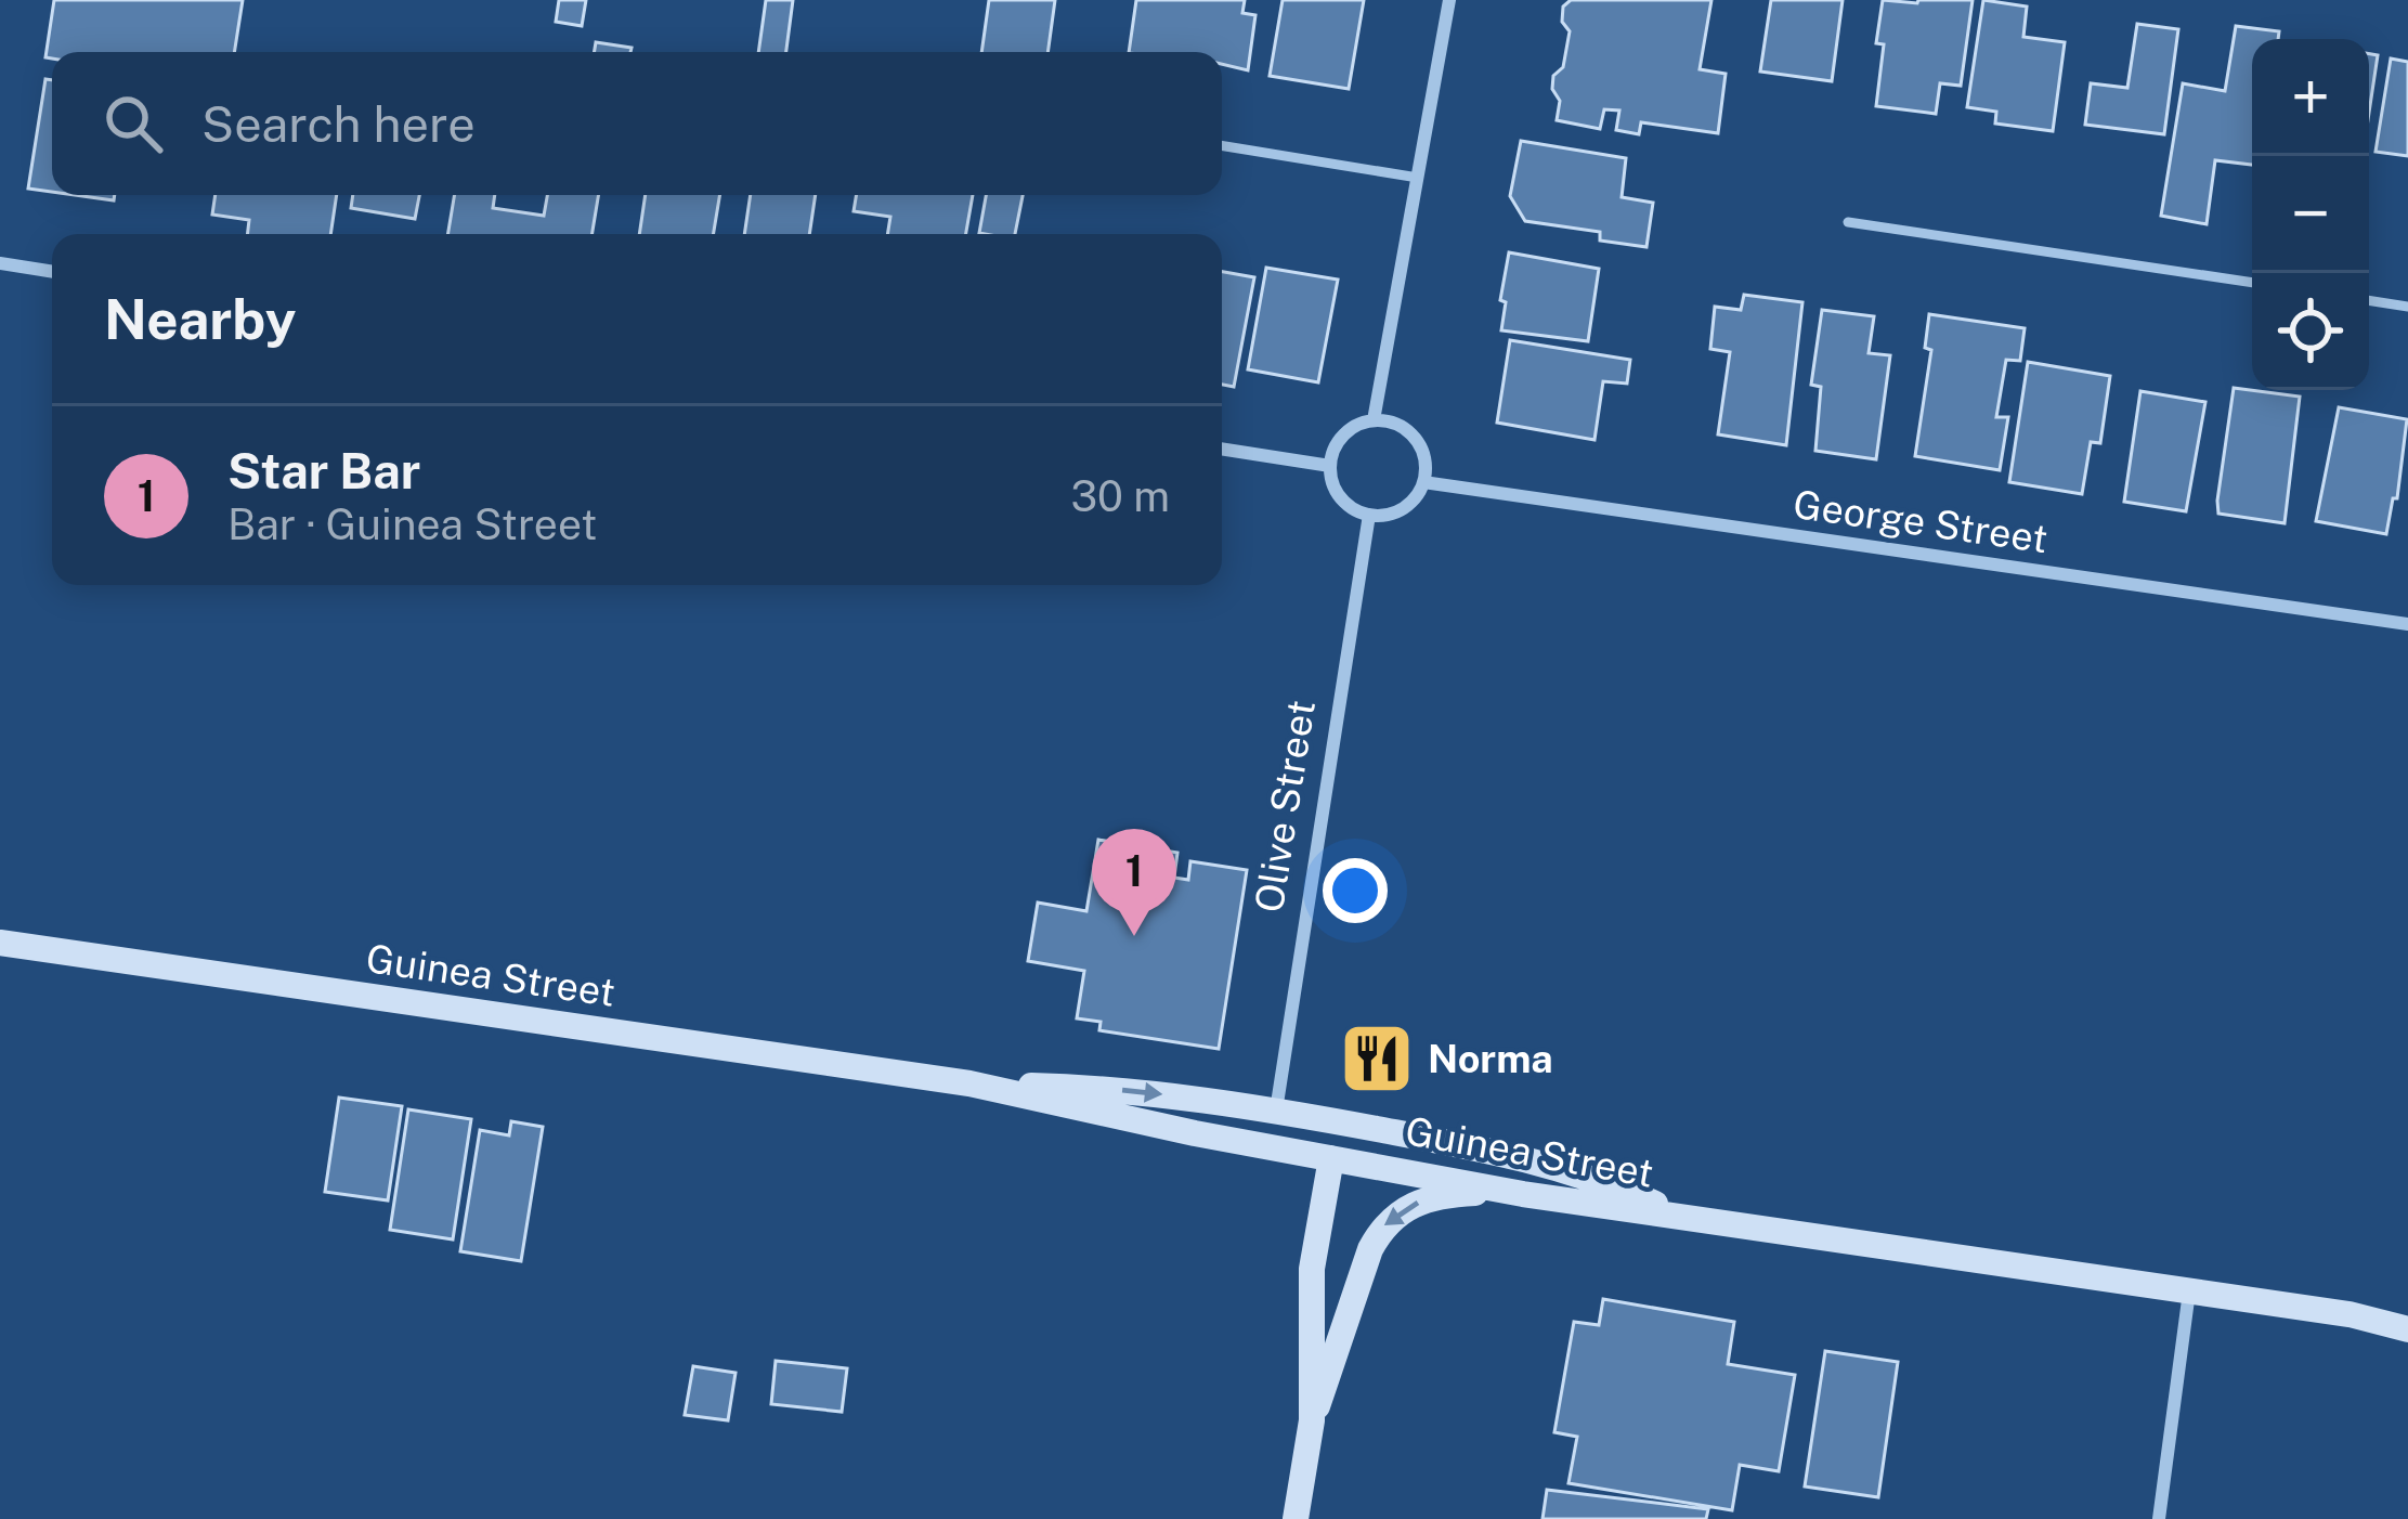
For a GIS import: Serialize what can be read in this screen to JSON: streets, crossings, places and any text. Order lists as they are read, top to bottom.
{
  "streets": {
    "street": ["George Street", "Olive Street", "Guinea Street"]
  },
  "crossings": [
    ["George Street", "Olive Street"],
    ["Olive Street", "Guinea Street"]
  ],
  "places": {
    "restaurant": ["Norma"]
  },
  "page": {
    "map_buttons": ["+", "−"],
    "search": "Search here",
    "heading": "Nearby",
    "list": [
      {
        "mark": "1",
        "name": "Star Bar",
        "note": "Bar · Guinea Street",
        "value": "30 m"
      }
    ],
    "pins": "1"
  }
}
